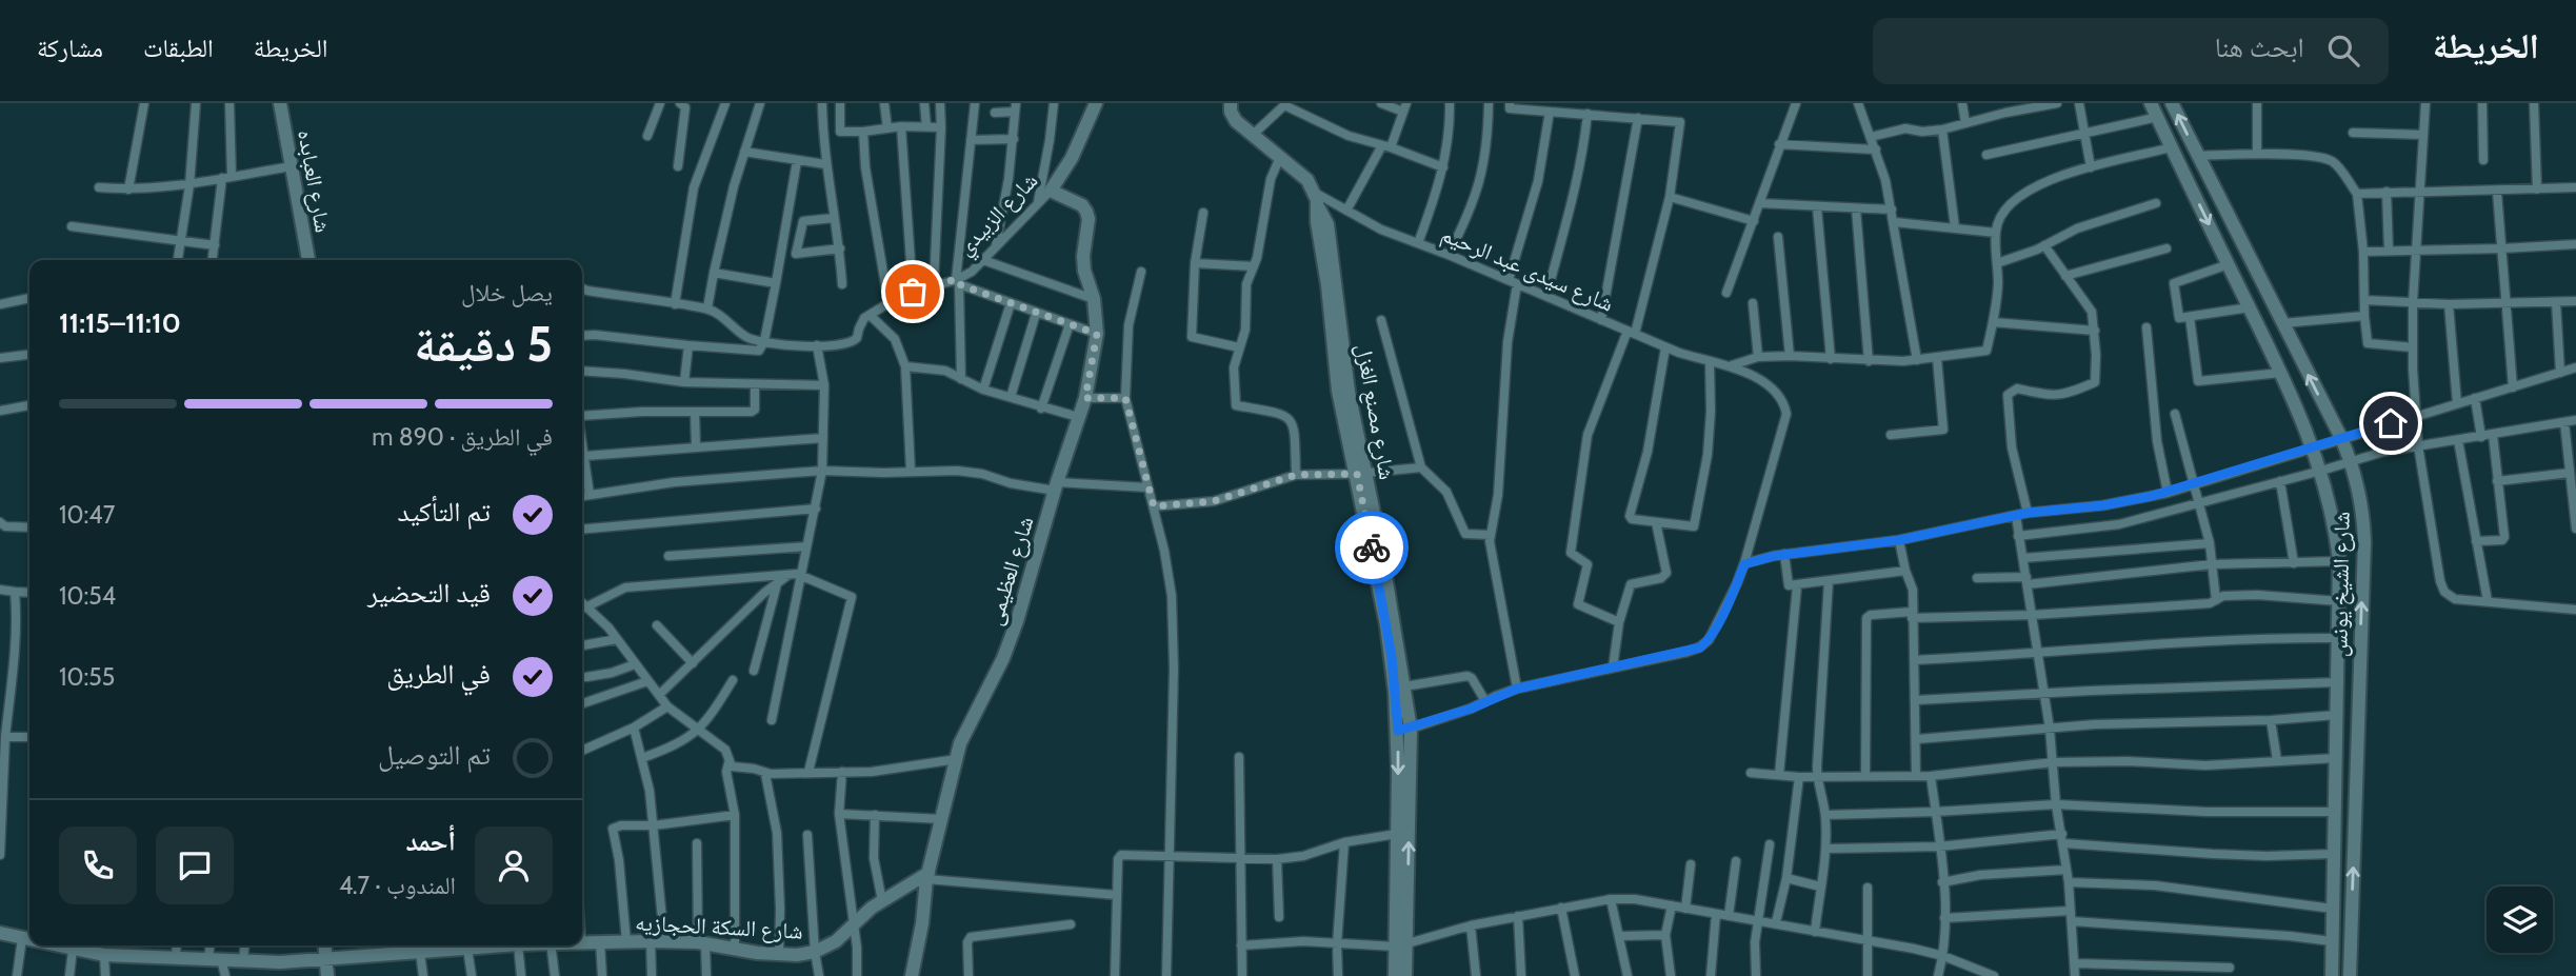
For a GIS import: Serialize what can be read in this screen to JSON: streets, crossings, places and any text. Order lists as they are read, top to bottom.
{
  "streets": {
    "street": [
      "شارع العبابده",
      "شارع الزبيدي",
      "شارع سيدى عبد الرحيم",
      "شارع مصنع الغزل",
      "شارع العظيمى",
      "شارع الشيخ يونس",
      "شارع السكة الحجازيه"
    ]
  },
  "crossings": [
    ["شارع الزبيدي", "شارع العظيمى"],
    ["شارع سيدى عبد الرحيم", "شارع مصنع الغزل"],
    ["شارع العظيمى", "شارع السكة الحجازيه"]
  ],
  "page": {
    "header": "الخريطة",
    "search": "ابحث هنا",
    "nav": ["الخريطة", "الطبقات", "مشاركة"],
    "heading": ["5 دقيقة", "يصل خلال", "11:10–11:15"],
    "panel": ["أحمد", "المندوب · 4.7"],
    "bar": "في الطريق · 890 m",
    "list": [
      ["تم التأكيد", "10:47"],
      ["قيد التحضير", "10:54"],
      ["في الطريق", "10:55"],
      "تم التوصيل"
    ]
  }
}
